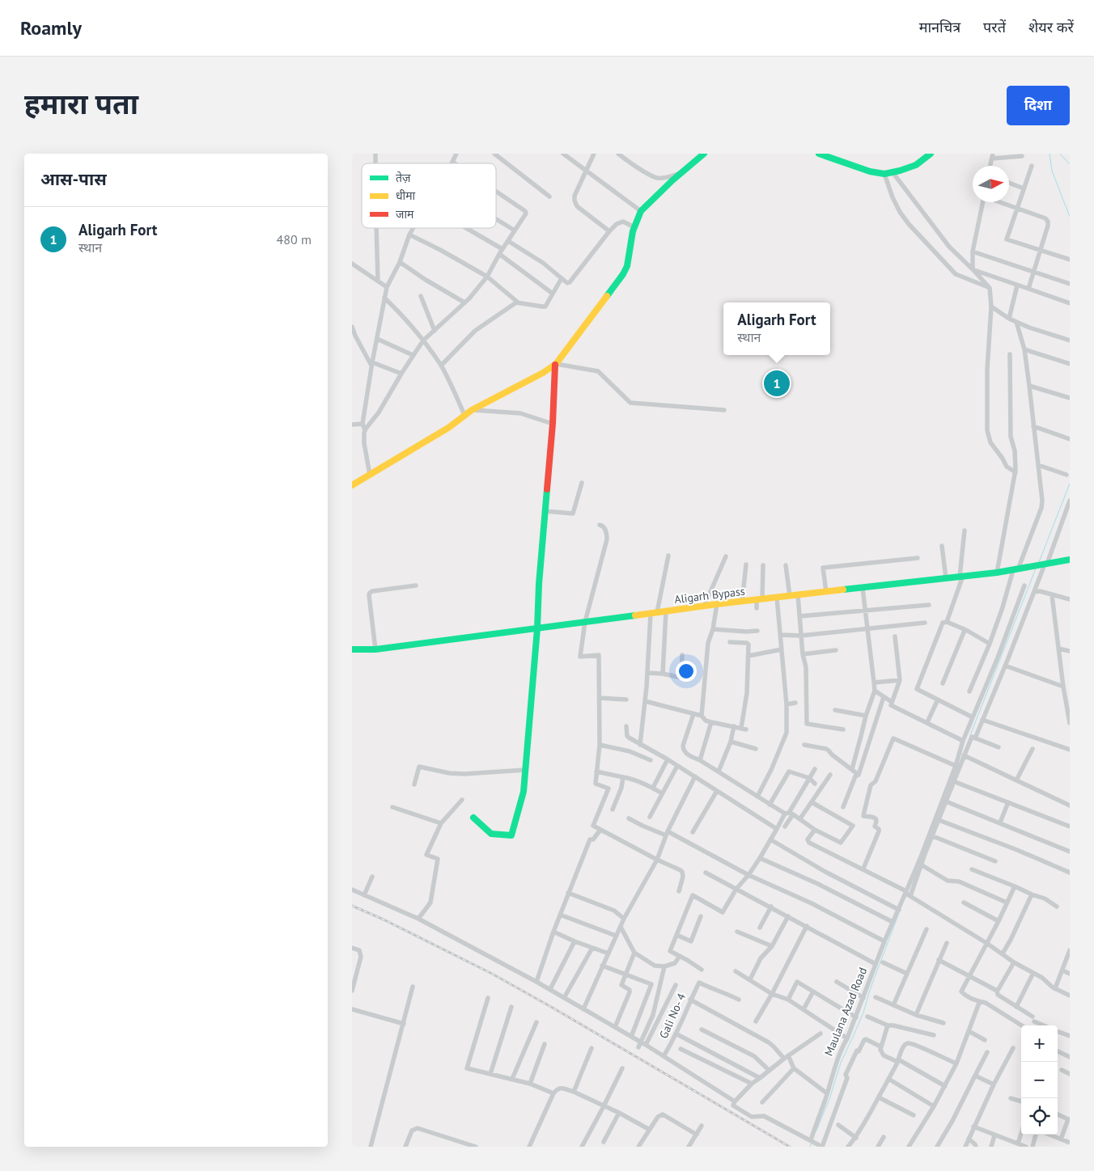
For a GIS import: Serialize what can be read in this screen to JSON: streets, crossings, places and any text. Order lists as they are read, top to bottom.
{
  "streets": {
    "street": ["Aligarh Bypass", "Maulana Azad Road", "Gali No- 4"]
  },
  "legend": ["तेज़", "धीमा", "जाम"],
  "north": "right",
  "page": {
    "header": "Roamly",
    "nav": ["मानचित्र", "परतें", "शेयर करें"],
    "title": "हमारा पता",
    "buttons": "दिशा",
    "heading": "आस-पास",
    "list": [
      {
        "mark": "1",
        "name": "Aligarh Fort",
        "note": "स्थान",
        "value": "480 m"
      }
    ],
    "popup": ["Aligarh Fort", "स्थान"],
    "pins": "1",
    "map_buttons": ["+", "−"]
  }
}
